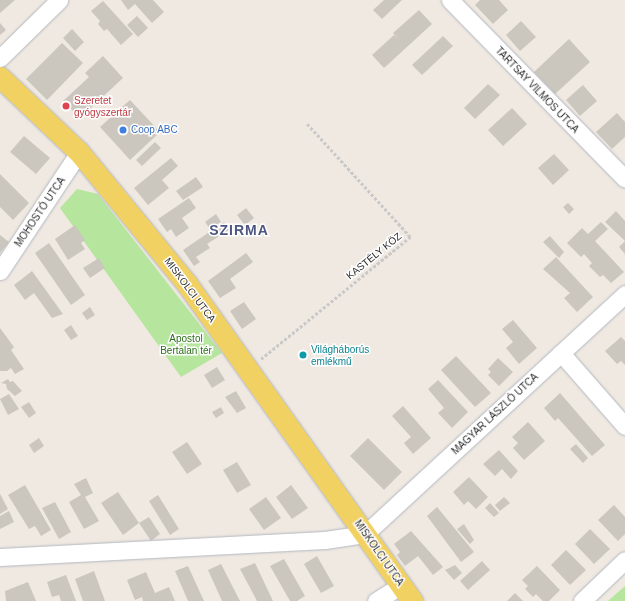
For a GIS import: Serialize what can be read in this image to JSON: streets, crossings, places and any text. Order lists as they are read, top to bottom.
{
  "streets": {
    "main road": ["MISKOLCI UTCA"],
    "street": ["TARTSAY VILMOS UTCA", "MOHOSTÓ UTCA", "MAGYAR LÁSZLÓ UTCA"],
    "path": ["KASTÉLY KÖZ"]
  },
  "crossings": [
    ["MOHOSTÓ UTCA", "MISKOLCI UTCA"],
    ["KASTÉLY KÖZ", "MISKOLCI UTCA"],
    ["MISKOLCI UTCA", "MAGYAR LÁSZLÓ UTCA"]
  ],
  "districts": ["SZIRMA"],
  "parks": ["Apostol Bertalan tér"],
  "places": ["Szeretet gyógyszertár", "Coop ABC", "Világháborús emlékmű"]
}
